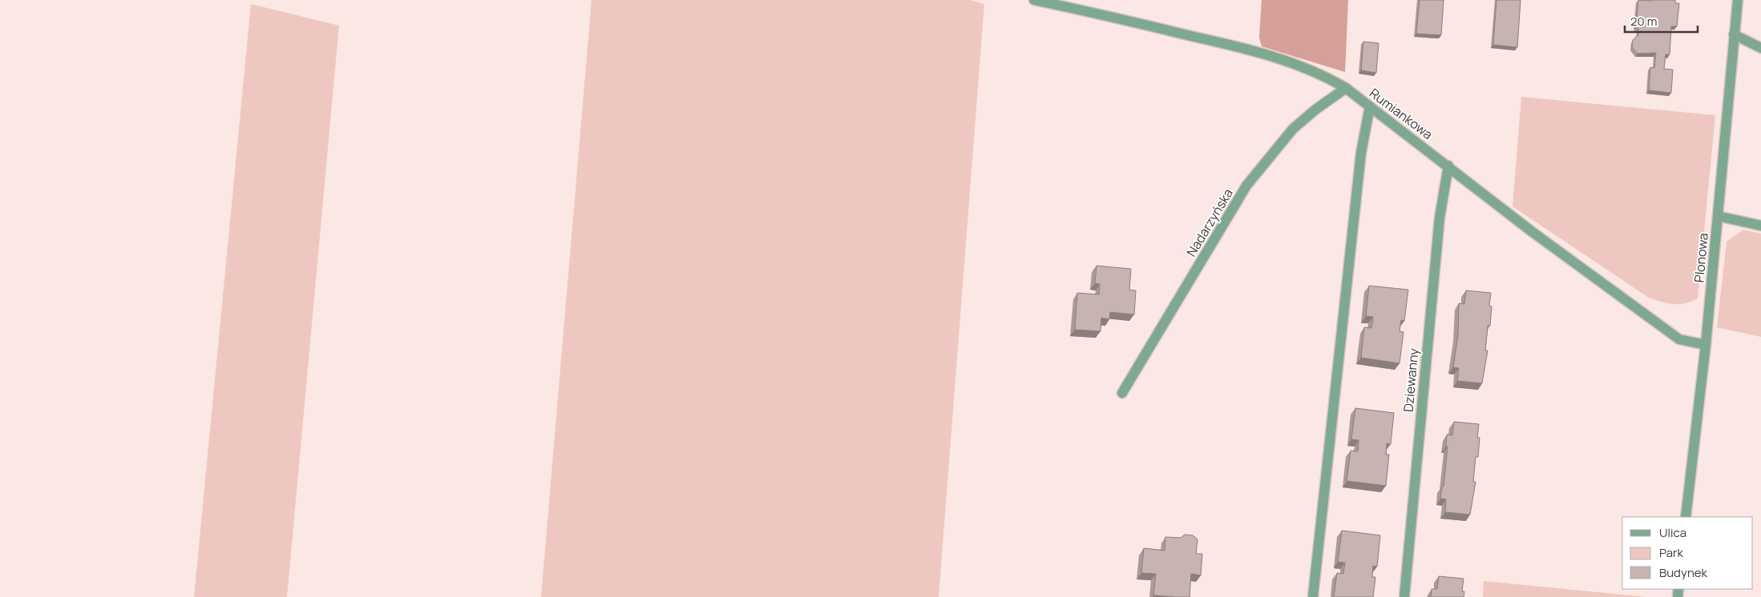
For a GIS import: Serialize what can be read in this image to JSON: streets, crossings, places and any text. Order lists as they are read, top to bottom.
{
  "streets": {
    "street": [
      "Rumiankowa",
      "Nadarzyńska",
      "Plonowa",
      "Dziewanny"
    ]
  },
  "crossings": [
    ["Rumiankowa", "Nadarzyńska"],
    ["Rumiankowa", "Plonowa"],
    ["Rumiankowa", "Dziewanny"]
  ],
  "legend": ["Ulica", "Park", "Budynek"],
  "scale_bar": "20 m"
}
